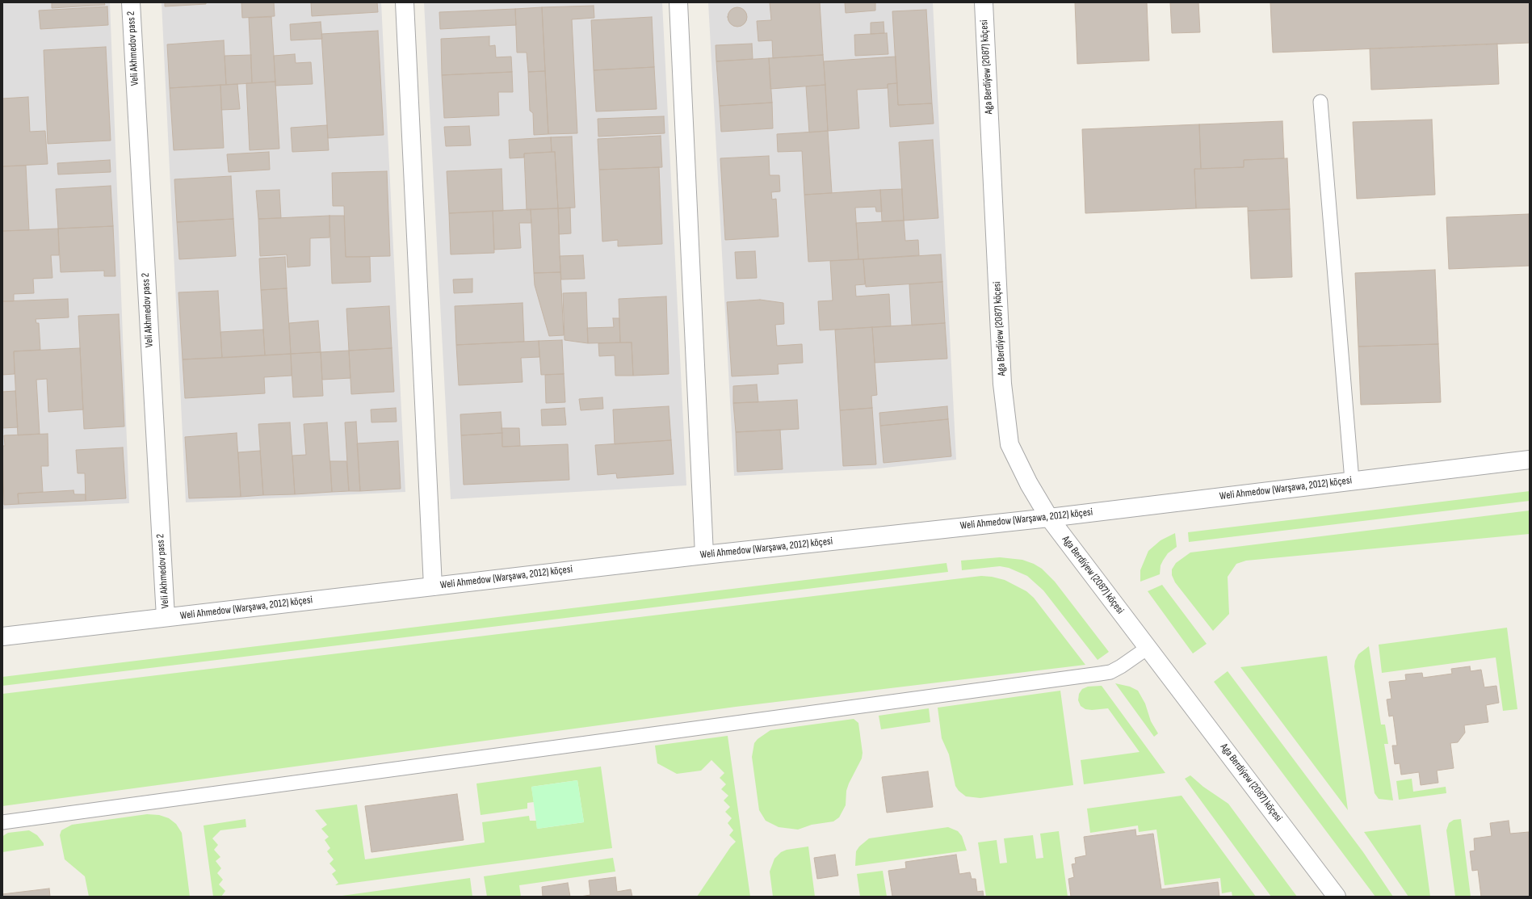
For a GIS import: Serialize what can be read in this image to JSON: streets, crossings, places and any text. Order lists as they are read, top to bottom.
{
  "streets": {
    "street": ["Veli Akhmedov pass 2", "Aga Berdiýew (2087) köçesi", "Weli Ahmedow (Warşawa, 2012) köçesi"]
  },
  "crossings": [
    ["Veli Akhmedov pass 2", "Weli Ahmedow (Warşawa, 2012) köçesi"],
    ["Aga Berdiýew (2087) köçesi", "Weli Ahmedow (Warşawa, 2012) köçesi"]
  ]
}
